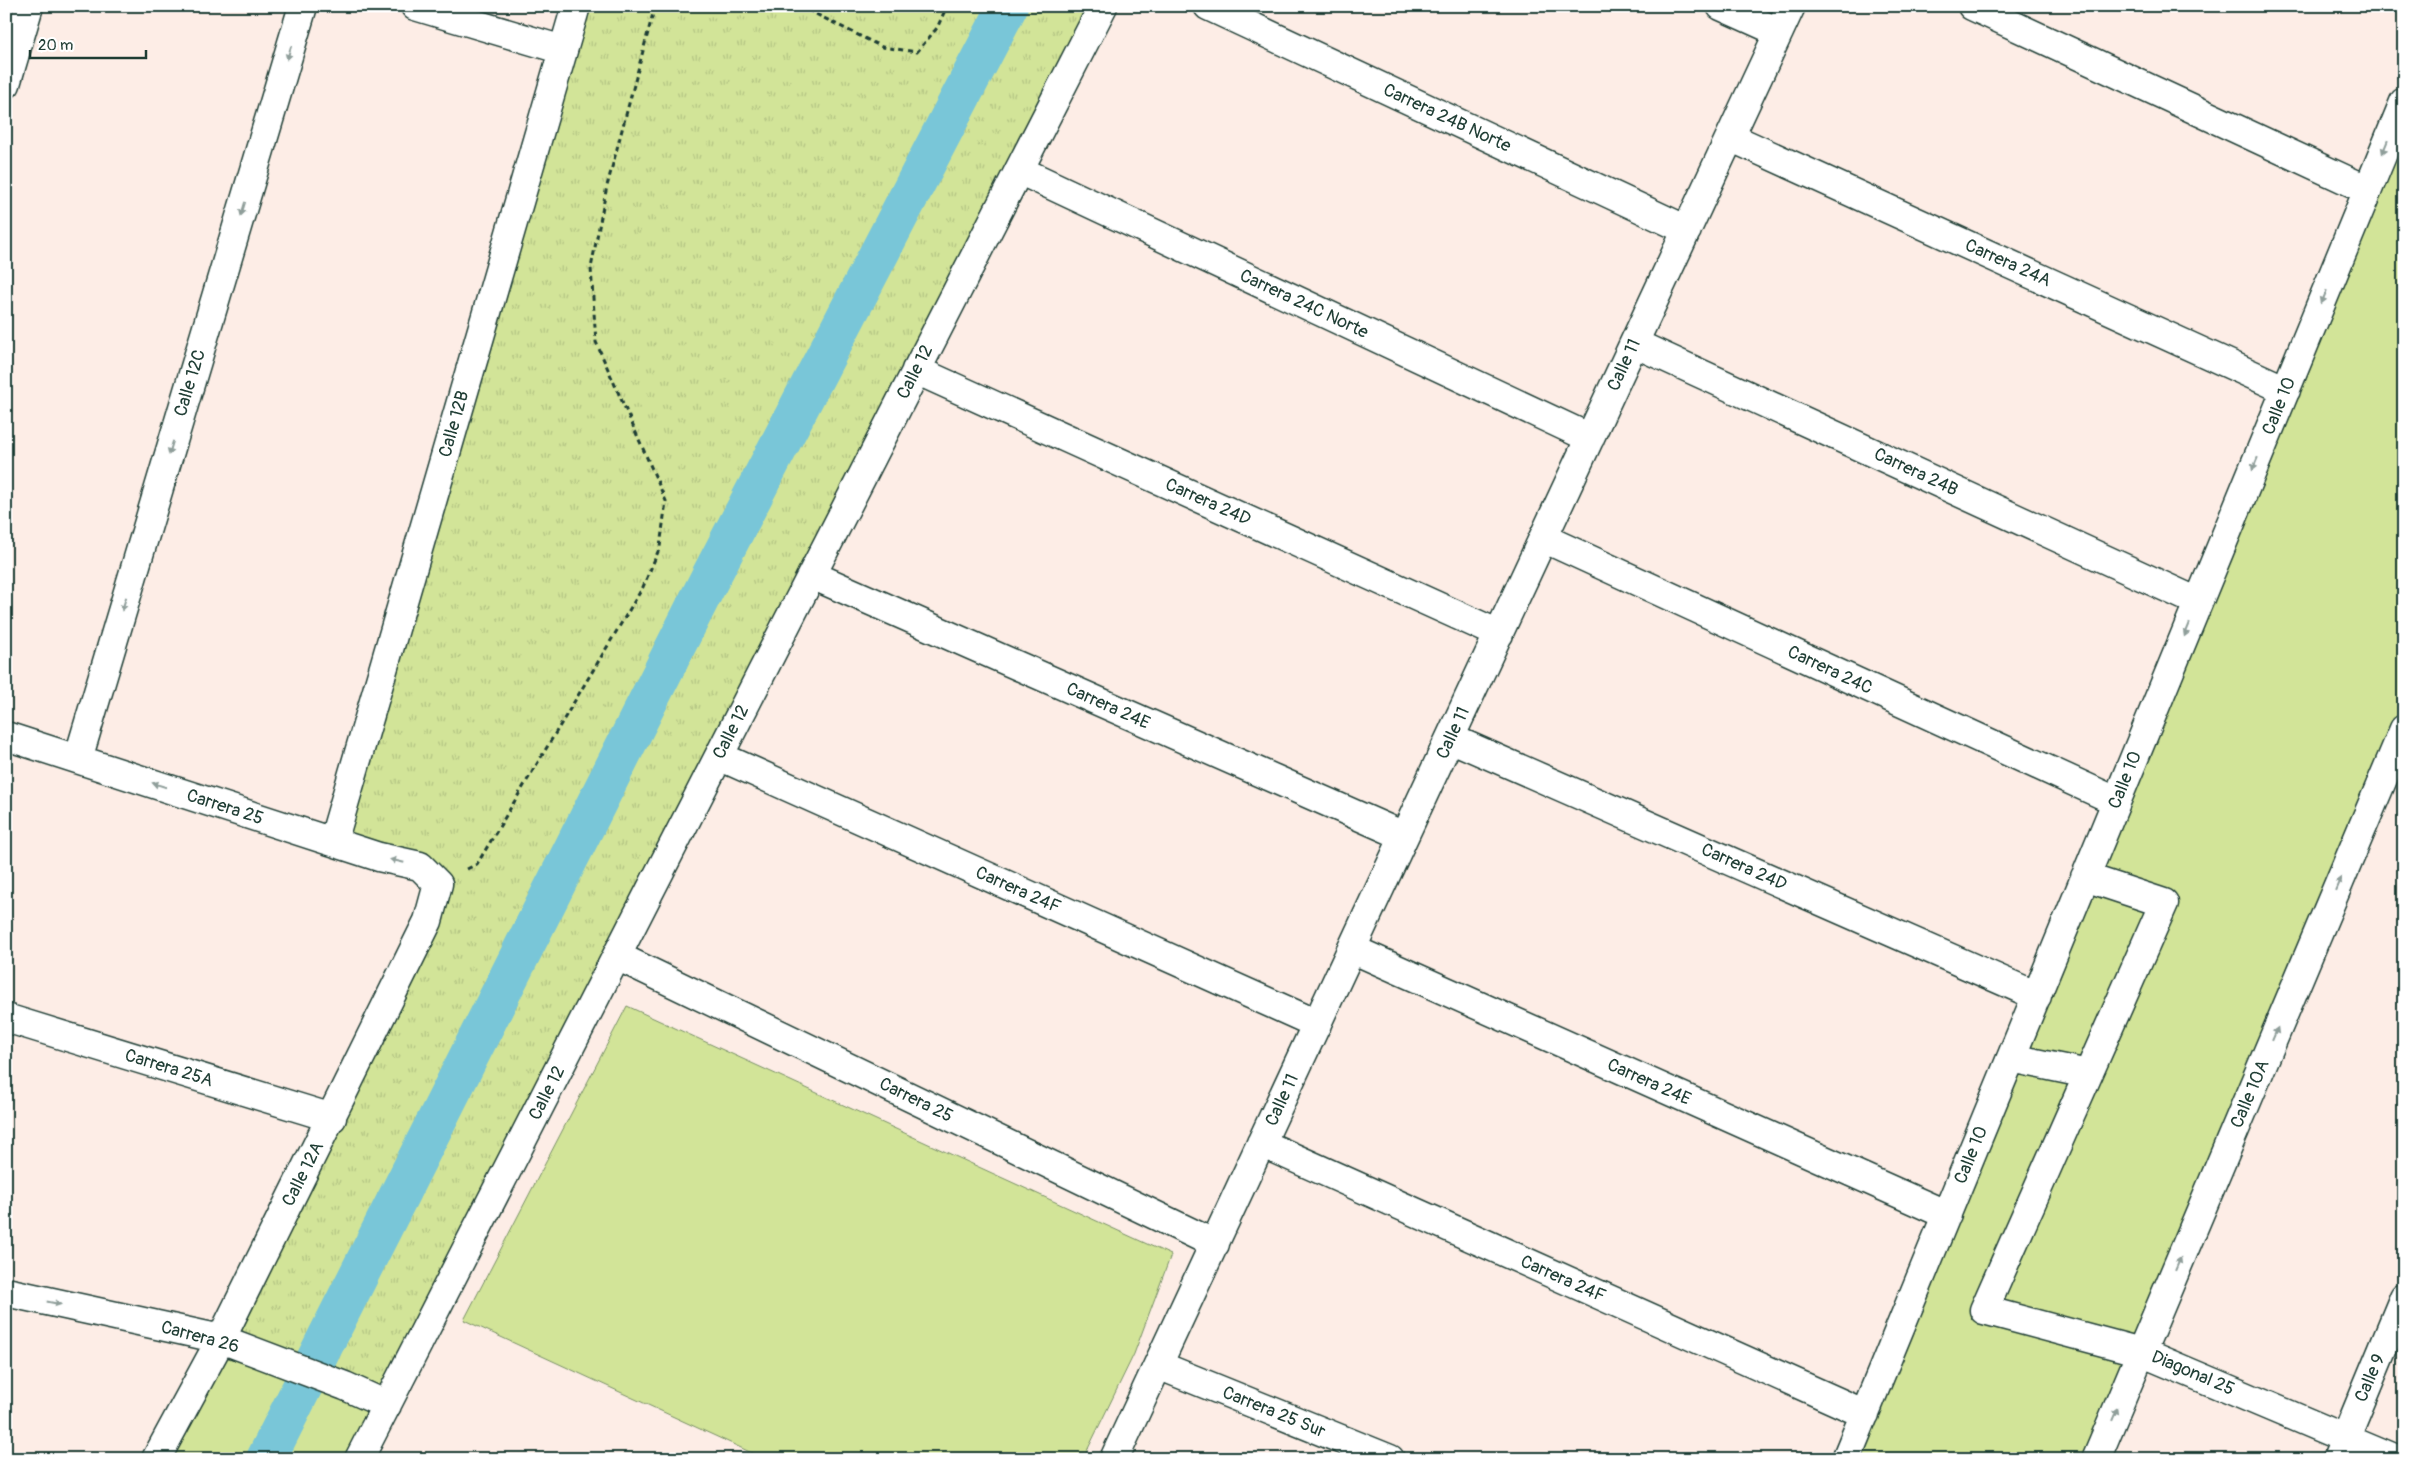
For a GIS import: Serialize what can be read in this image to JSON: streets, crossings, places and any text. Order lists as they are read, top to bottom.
{
  "streets": {
    "street": [
      "Carrera 24B Norte",
      "Carrera 24A",
      "Carrera 24C Norte",
      "Calle 11",
      "Calle 12",
      "Calle 12C",
      "Calle 10",
      "Calle 12B",
      "Carrera 24B",
      "Carrera 24D",
      "Carrera 24C",
      "Carrera 24E",
      "Carrera 25",
      "Carrera 24F",
      "Carrera 25A",
      "Calle 10A",
      "Calle 12A",
      "Carrera 26",
      "Diagonal 25",
      "Calle 9",
      "Carrera 25 Sur"
    ]
  },
  "crossings": [
    ["Carrera 24B Norte", "Calle 11"],
    ["Carrera 24A", "Calle 11"],
    ["Carrera 24A", "Calle 10"],
    ["Carrera 24C Norte", "Calle 11"],
    ["Carrera 24C Norte", "Calle 12"],
    ["Calle 11", "Carrera 24B"],
    ["Calle 11", "Carrera 24D"],
    ["Calle 11", "Carrera 24C"],
    ["Calle 11", "Carrera 24E"],
    ["Calle 11", "Carrera 25"],
    ["Calle 11", "Carrera 24F"],
    ["Calle 11", "Carrera 25 Sur"],
    ["Calle 12", "Carrera 24D"],
    ["Calle 12", "Carrera 24E"],
    ["Calle 12", "Carrera 25"],
    ["Calle 12", "Carrera 24F"],
    ["Calle 12", "Carrera 26"],
    ["Calle 12C", "Carrera 25"],
    ["Calle 10", "Carrera 24B"],
    ["Calle 10", "Carrera 24D"],
    ["Calle 10", "Carrera 24C"],
    ["Calle 10", "Carrera 24E"],
    ["Calle 10", "Carrera 24F"],
    ["Calle 12B", "Carrera 25"],
    ["Carrera 25", "Calle 12A"],
    ["Carrera 25A", "Calle 12A"],
    ["Calle 10A", "Diagonal 25"],
    ["Calle 12A", "Carrera 26"],
    ["Diagonal 25", "Calle 9"]
  ],
  "one_way": [
    "Calle 12C",
    "Calle 10",
    "Calle 10A",
    "Carrera 26"
  ],
  "scale_bar": "20 m"
}
